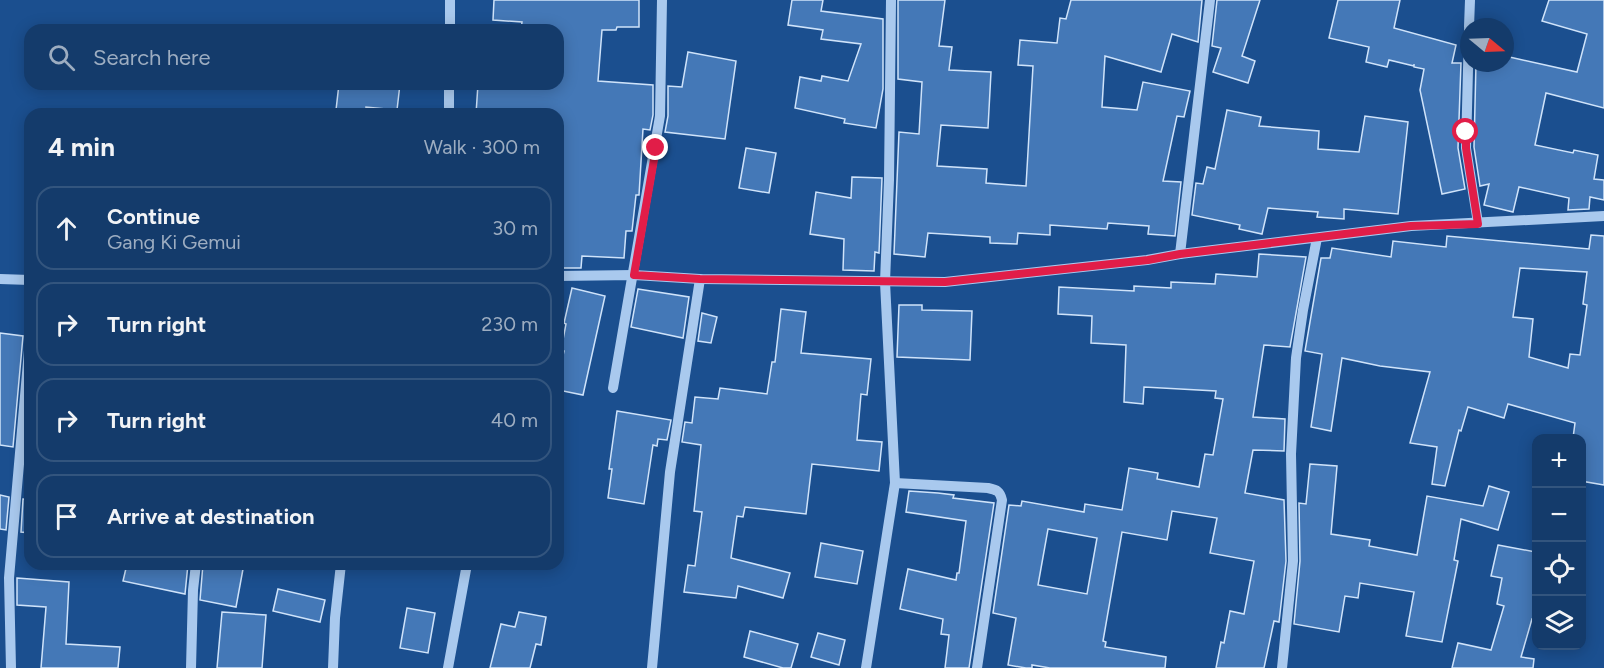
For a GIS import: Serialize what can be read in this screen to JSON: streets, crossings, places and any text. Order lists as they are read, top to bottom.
{
  "north": "right",
  "page": {
    "search": "Search here",
    "heading": ["4 min", "Walk · 300 m"],
    "list": [
      ["Continue", "Gang Ki Gemui", "30 m"],
      ["Turn right", "230 m"],
      ["Turn right", "40 m"],
      "Arrive at destination"
    ],
    "map_buttons": ["+", "−"]
  }
}
